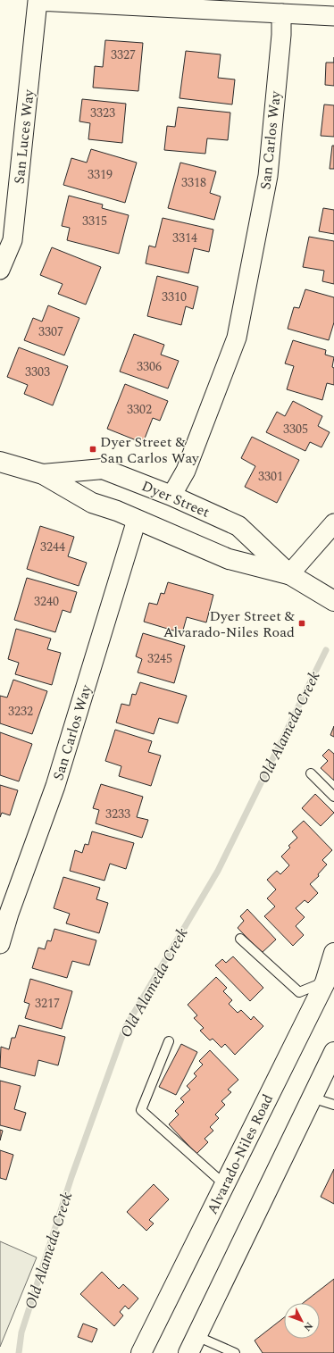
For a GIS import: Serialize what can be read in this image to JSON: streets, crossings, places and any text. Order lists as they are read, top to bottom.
{
  "streets": {
    "main road": ["Dyer Street", "Alvarado-Niles Road"],
    "street": ["San Luces Way", "San Carlos Way"]
  },
  "crossings": [
    ["San Luces Way", "San Carlos Way"],
    ["San Carlos Way", "Dyer Street"]
  ],
  "water": ["Old Alameda Creek"],
  "places": {
    "transit": ["Dyer Street & San Carlos Way", "Dyer Street & Alvarado-Niles Road"]
  },
  "house_numbers": [
    "3327",
    "3323",
    "3319",
    "3318",
    "3315",
    "3314",
    "3310",
    "3307",
    "3306",
    "3303",
    "3302",
    "3305",
    "3301",
    "3244",
    "3240",
    "3245",
    "3232",
    "3233",
    "3217"
  ],
  "north": "bottom right"
}
